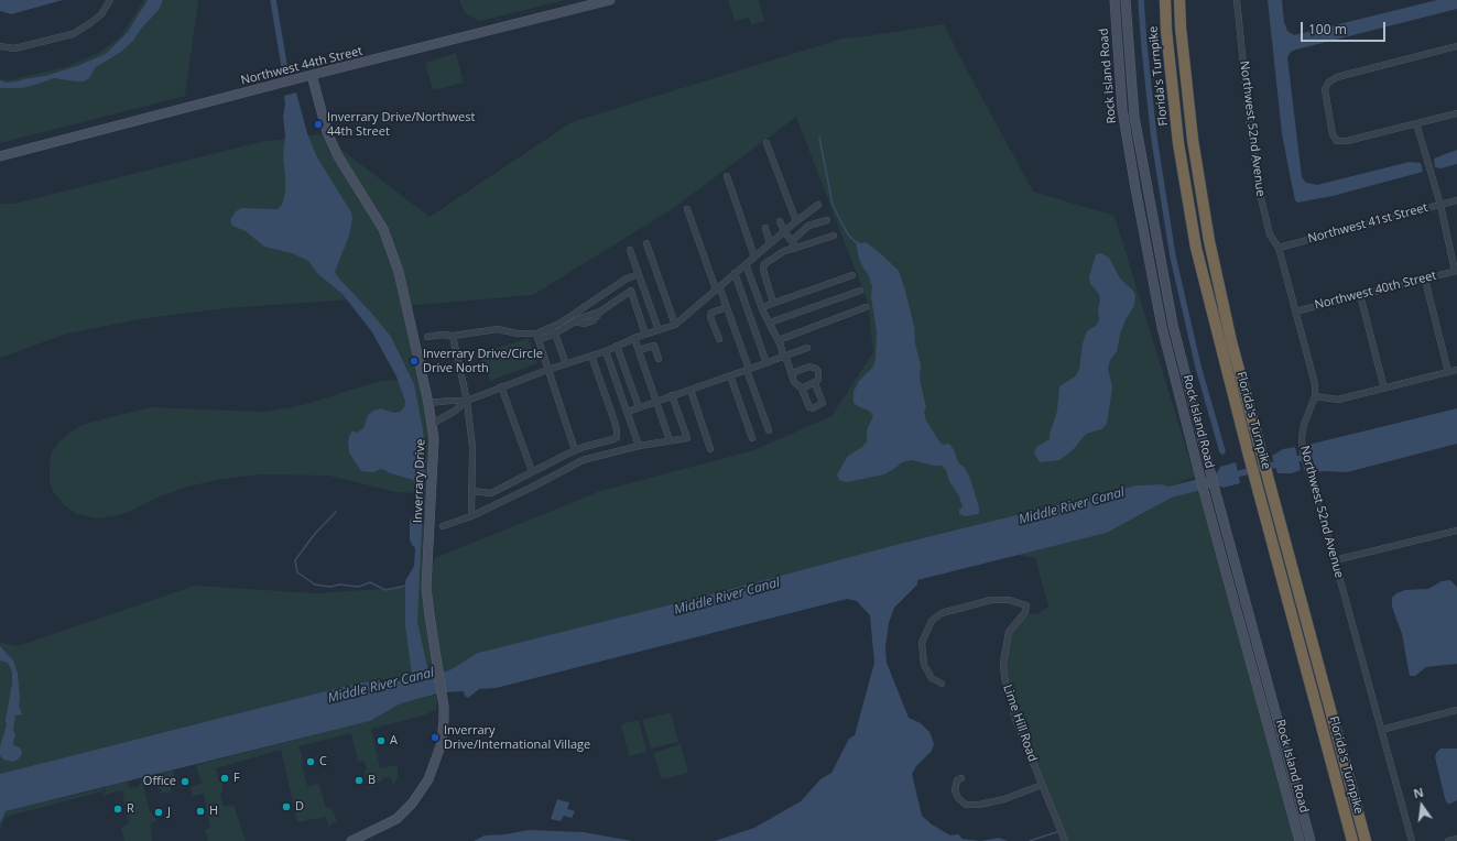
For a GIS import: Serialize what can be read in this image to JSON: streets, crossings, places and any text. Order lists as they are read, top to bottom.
{
  "streets": {
    "highway": ["Florida's Turnpike"],
    "main road": ["Northwest 44th Street", "Rock Island Road", "Inverrary Drive"],
    "street": [
      "Northwest 52nd Avenue",
      "Northwest 41st Street",
      "Northwest 40th Street",
      "Lime Hill Road"
    ]
  },
  "crossings": [
    ["Northwest 44th Street", "Inverrary Drive"],
    ["Northwest 52nd Avenue", "Northwest 41st Street"],
    ["Northwest 52nd Avenue", "Northwest 40th Street"]
  ],
  "water": ["Middle River Canal"],
  "places": [
    "Inverrary Drive/Northwest 44th Street",
    "Inverrary Drive/Circle Drive North",
    "Inverrary Drive/International Village",
    "A",
    "C",
    "F",
    "B",
    "Office",
    "D",
    "R",
    "H",
    "J"
  ],
  "scale_bar": "100 m",
  "north": "top"
}
